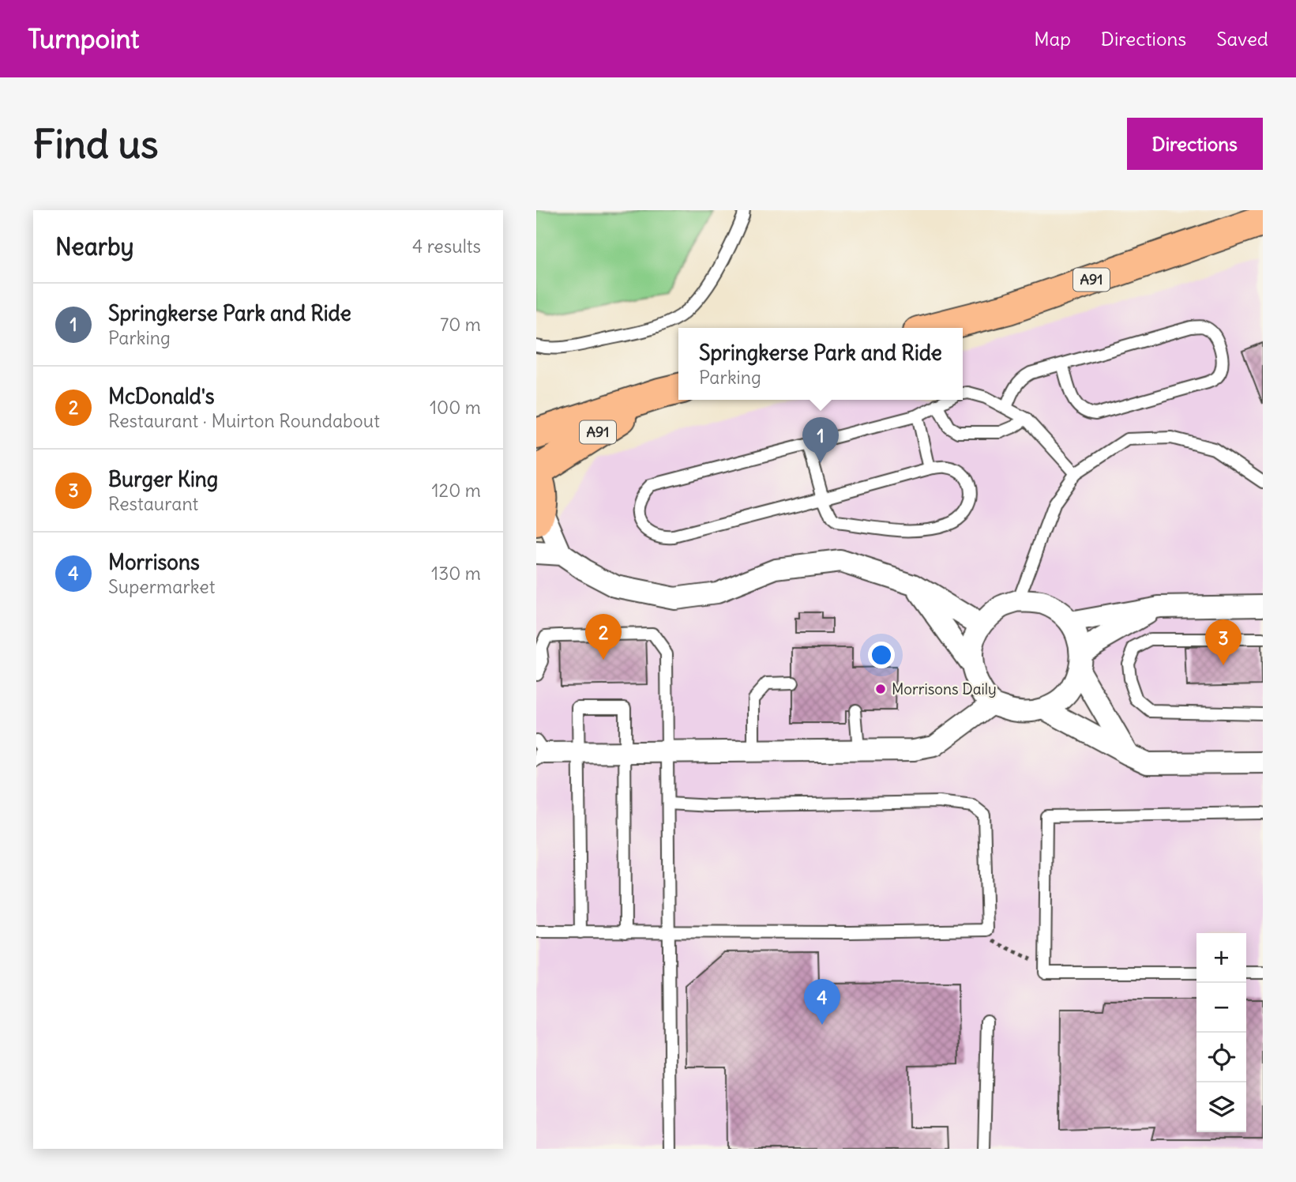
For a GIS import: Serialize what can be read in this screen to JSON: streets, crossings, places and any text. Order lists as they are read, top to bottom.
{
  "streets": {
    "main road": ["A91"]
  },
  "places": ["Morrisons Daily"],
  "page": {
    "header": "Turnpoint",
    "nav": ["Map", "Directions", "Saved"],
    "buttons": "Directions",
    "title": "Find us",
    "heading": ["Nearby", "4 results"],
    "list": [
      {
        "mark": "1",
        "name": "Springkerse Park and Ride",
        "note": "Parking",
        "value": "70 m"
      },
      {
        "mark": "2",
        "name": "McDonald's",
        "note": "Restaurant · Muirton Roundabout",
        "value": "100 m"
      },
      {
        "mark": "3",
        "name": "Burger King",
        "note": "Restaurant",
        "value": "120 m"
      },
      {
        "mark": "4",
        "name": "Morrisons",
        "note": "Supermarket",
        "value": "130 m"
      }
    ],
    "popup": ["Springkerse Park and Ride", "Parking"],
    "pins": [
      "1",
      "2",
      "3",
      "4"
    ],
    "map_buttons": ["+", "−"]
  }
}
